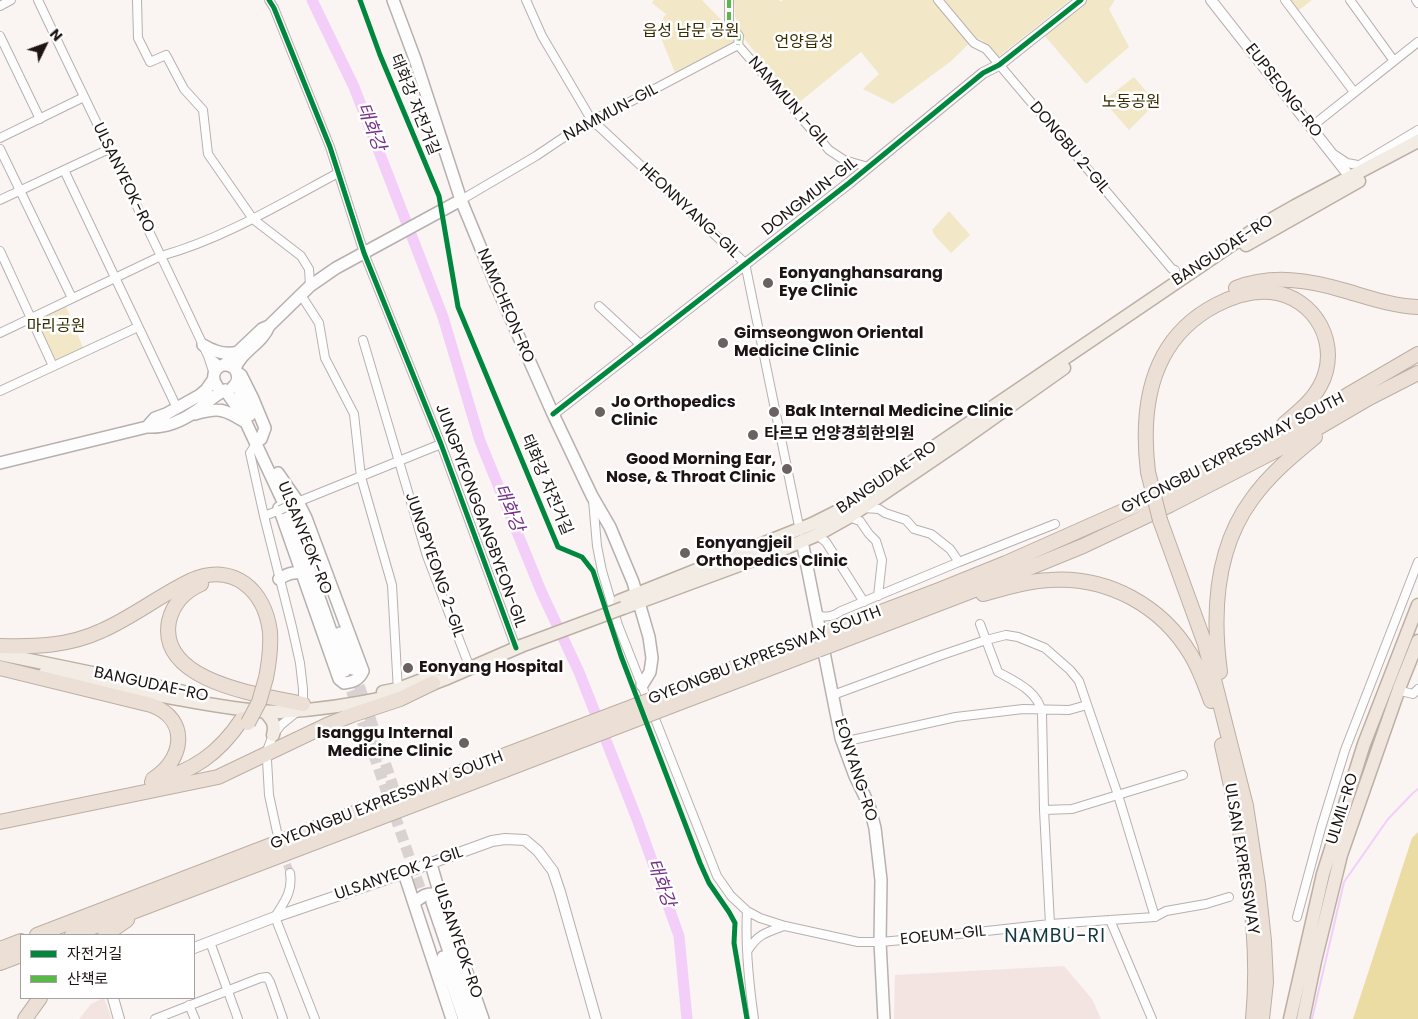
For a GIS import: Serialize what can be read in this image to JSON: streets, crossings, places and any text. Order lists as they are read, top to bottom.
{
  "streets": {
    "highway": ["GYEONGBU EXPRESSWAY SOUTH", "ULMIL-RO", "ULSAN EXPRESSWAY"],
    "main road": [
      "ULSANYEOK-RO",
      "BANGUDAE-RO",
      "NAMCHEON-RO",
      "EONYANG-RO"
    ],
    "street": [
      "EUPSEONG-RO",
      "NAMMUN 1-GIL",
      "NAMMUN-GIL",
      "DONGBU 2-GIL",
      "DONGMUN-GIL",
      "HEONNYANG-GIL",
      "JUNGPYEONGGANGBYEON-GIL",
      "JUNGPYEONG 2-GIL",
      "ULSANYEOK 2-GIL",
      "EOEUM-GIL"
    ],
    "cycle path": ["태화강 자전거길"]
  },
  "crossings": [
    ["EUPSEONG-RO", "BANGUDAE-RO"],
    ["NAMMUN 1-GIL", "NAMMUN-GIL"],
    ["NAMMUN 1-GIL", "DONGMUN-GIL"],
    ["NAMMUN-GIL", "HEONNYANG-GIL"],
    ["NAMMUN-GIL", "NAMCHEON-RO"],
    ["DONGBU 2-GIL", "DONGMUN-GIL"],
    ["ULSANYEOK-RO", "BANGUDAE-RO"],
    ["ULSANYEOK-RO", "ULSANYEOK 2-GIL"],
    ["DONGMUN-GIL", "HEONNYANG-GIL"],
    ["DONGMUN-GIL", "NAMCHEON-RO"],
    ["HEONNYANG-GIL", "BANGUDAE-RO"],
    ["HEONNYANG-GIL", "EONYANG-RO"],
    ["BANGUDAE-RO", "NAMCHEON-RO"],
    ["BANGUDAE-RO", "JUNGPYEONGGANGBYEON-GIL"],
    ["BANGUDAE-RO", "JUNGPYEONG 2-GIL"],
    ["BANGUDAE-RO", "EONYANG-RO"],
    ["EONYANG-RO", "EOEUM-GIL"]
  ],
  "districts": ["NAMBU-RI"],
  "water": ["태화강"],
  "parks": [
    "읍성 남문 공원",
    "언양읍성",
    "노동공원",
    "마리공원"
  ],
  "places": [
    "Eonyanghansarang Eye Clinic",
    "Gimseongwon Oriental Medicine Clinic",
    "Jo Orthopedics Clinic",
    "Bak Internal Medicine Clinic",
    "타르모 언양경희한의원",
    "Good Morning Ear, Nose, & Throat Clinic",
    "Eonyangjeil Orthopedics Clinic",
    "Eonyang Hospital",
    "Isanggu Internal Medicine Clinic"
  ],
  "legend": ["자전거길", "산책로"],
  "north": "top right"
}
